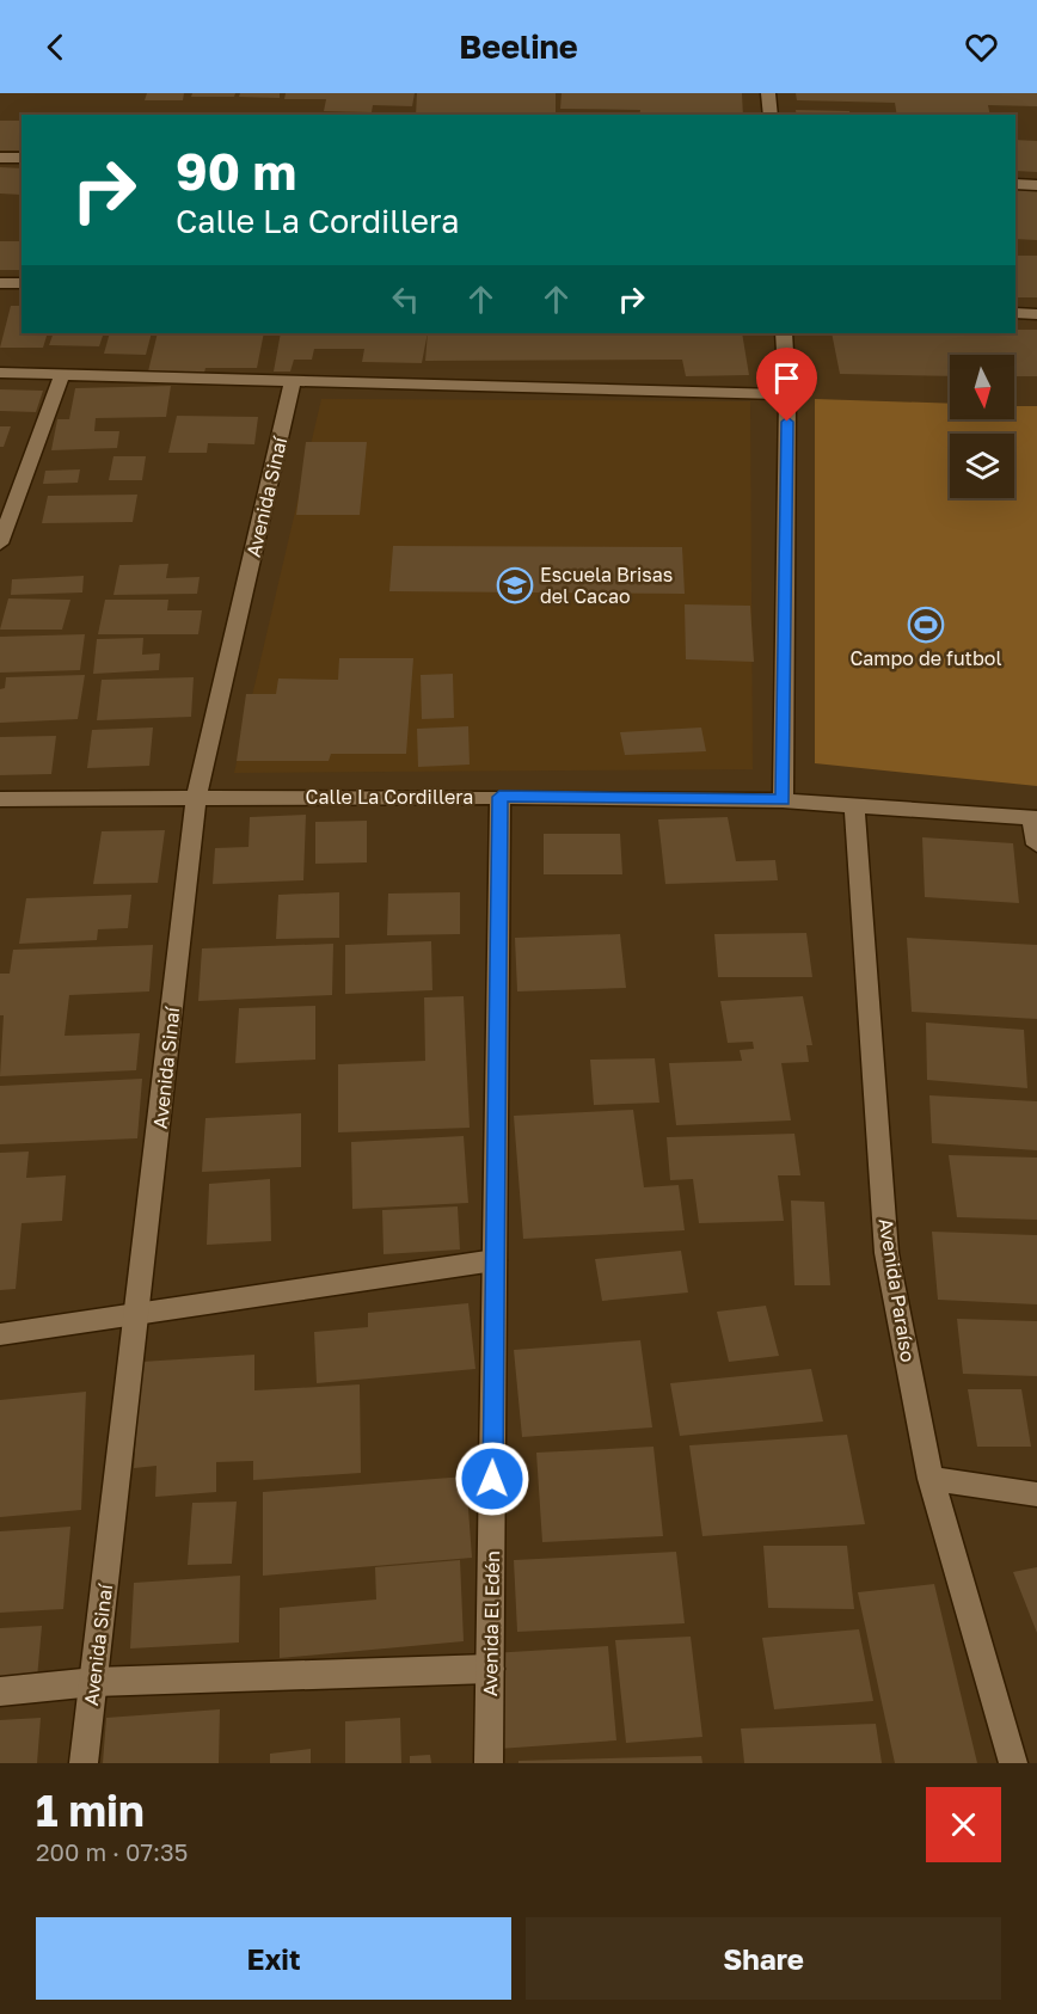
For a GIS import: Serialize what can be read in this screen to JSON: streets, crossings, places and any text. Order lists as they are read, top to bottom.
{
  "streets": {
    "street": [
      "Avenida Sinaí",
      "Calle La Cordillera",
      "Avenida Paraíso",
      "Avenida El Edén"
    ]
  },
  "crossings": [
    ["Avenida Sinaí", "Calle La Cordillera"],
    ["Calle La Cordillera", "Avenida Paraíso"],
    ["Calle La Cordillera", "Avenida El Edén"]
  ],
  "places": {
    "school or university": ["Escuela Brisas del Cacao"],
    "sports": ["Campo de futbol"]
  },
  "north": "bottom",
  "page": {
    "header": "Beeline",
    "turn": ["90 m", "Calle La Cordillera"],
    "heading": ["1 min", "200 m · 07:35"],
    "buttons": ["Exit", "Share"]
  }
}
